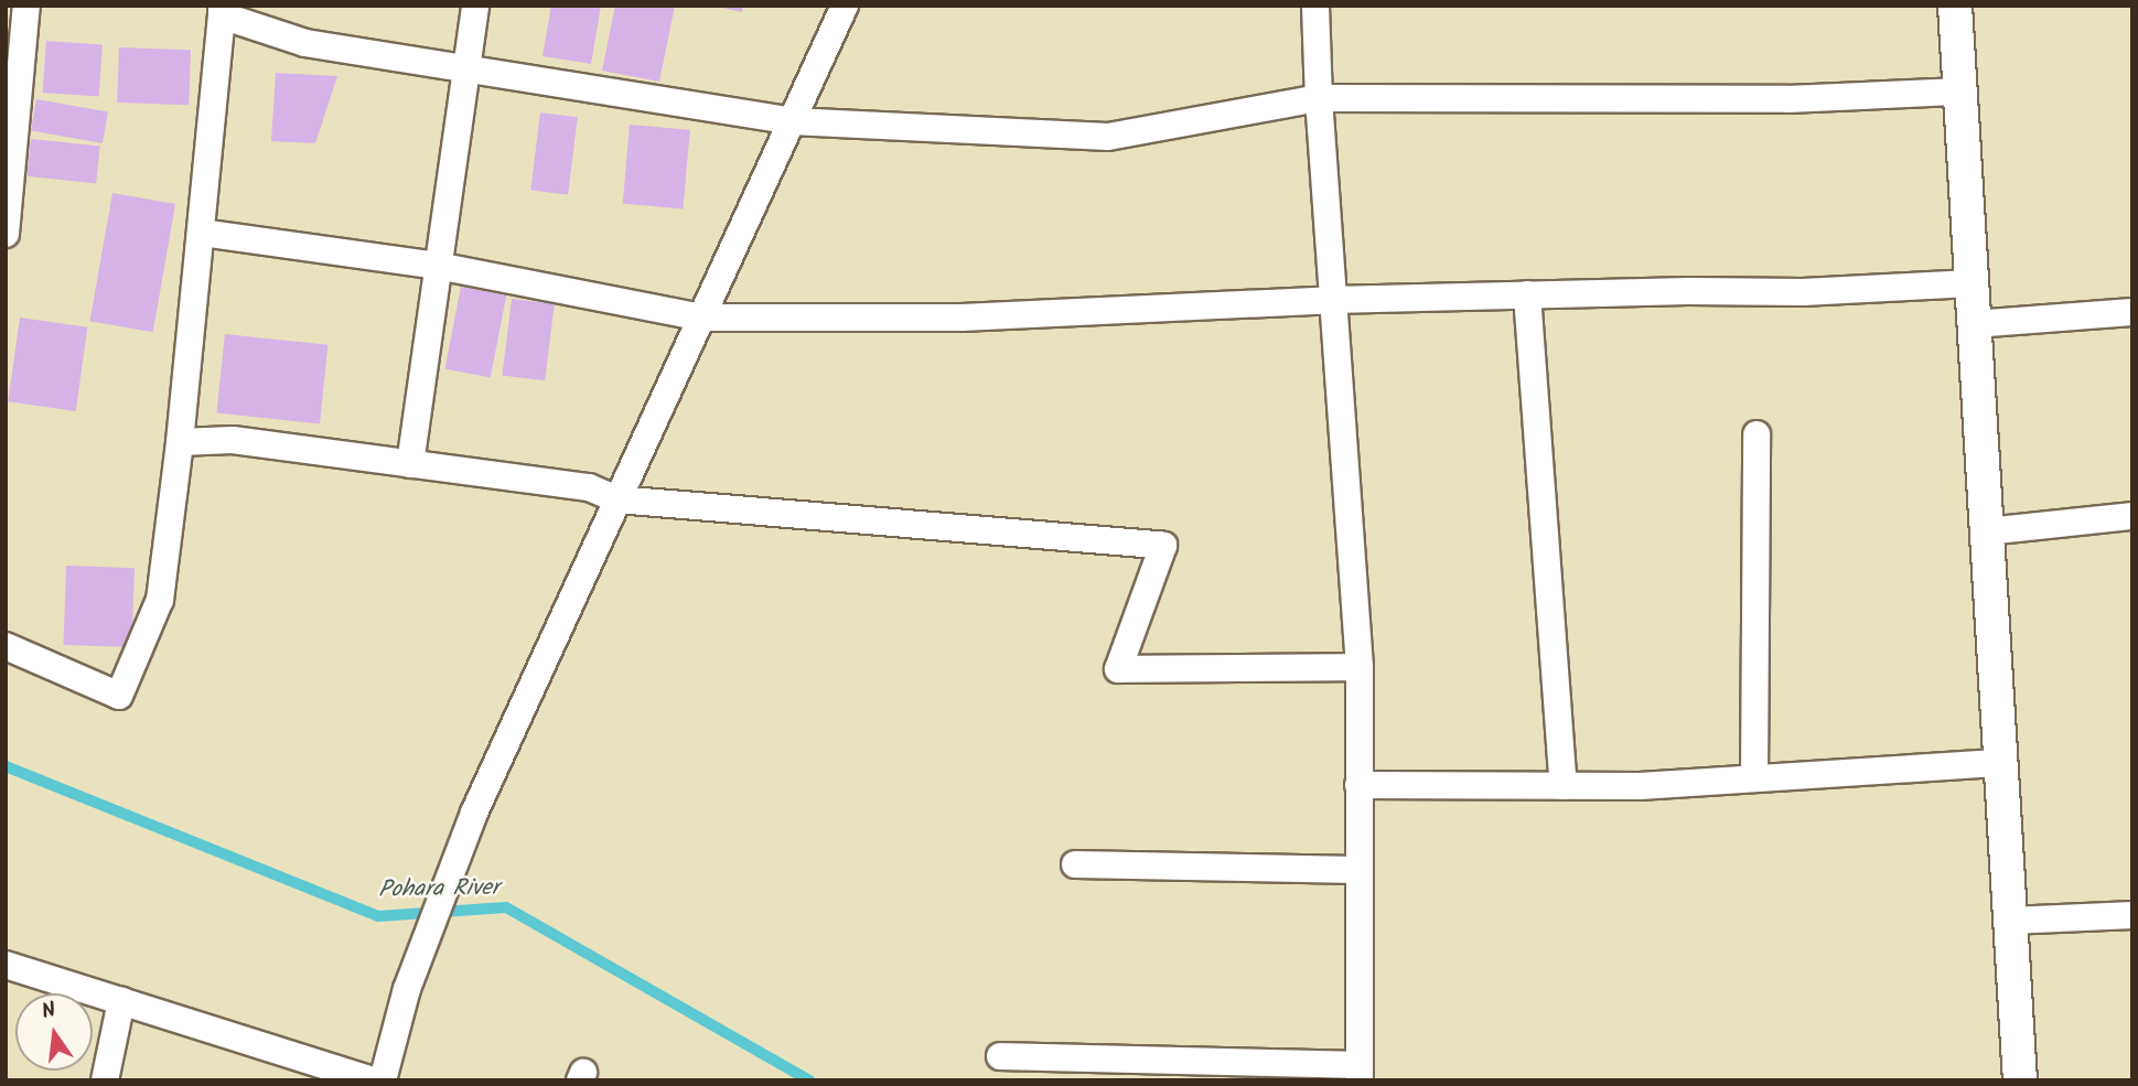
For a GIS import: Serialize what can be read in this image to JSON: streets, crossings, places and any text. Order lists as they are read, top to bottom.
{
  "water": ["Pohara River"],
  "north": "top"
}
